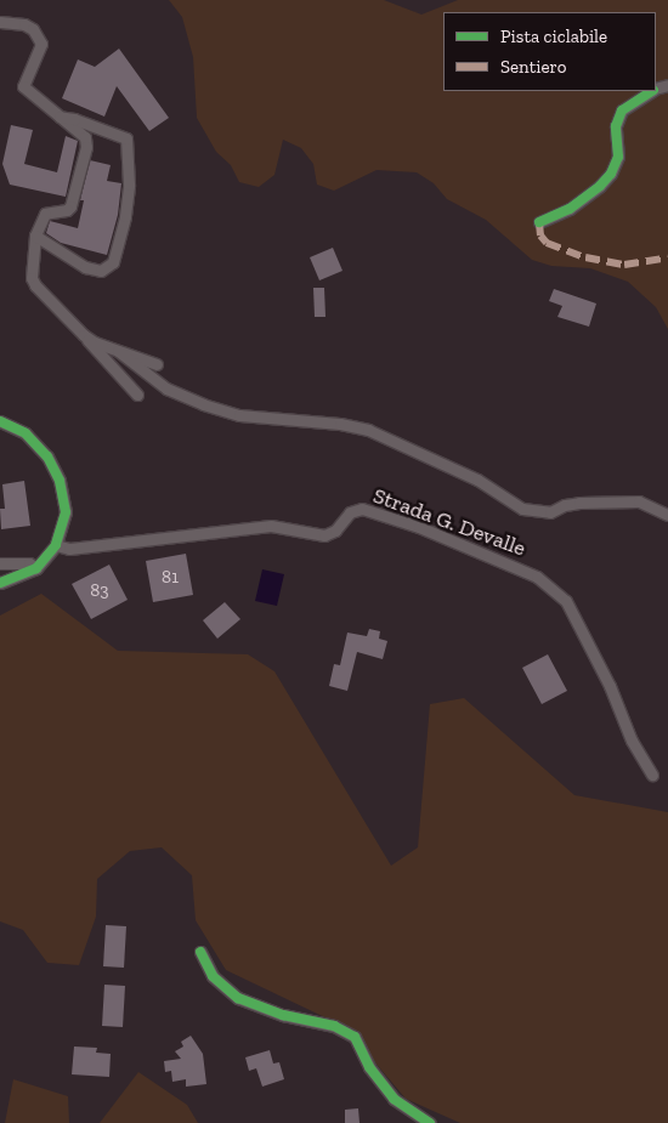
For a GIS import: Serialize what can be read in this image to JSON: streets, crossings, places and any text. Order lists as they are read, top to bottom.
{
  "streets": {
    "street": ["Strada G. Devalle"]
  },
  "house_numbers": ["81", "83"],
  "legend": ["Pista ciclabile", "Sentiero"]
}
